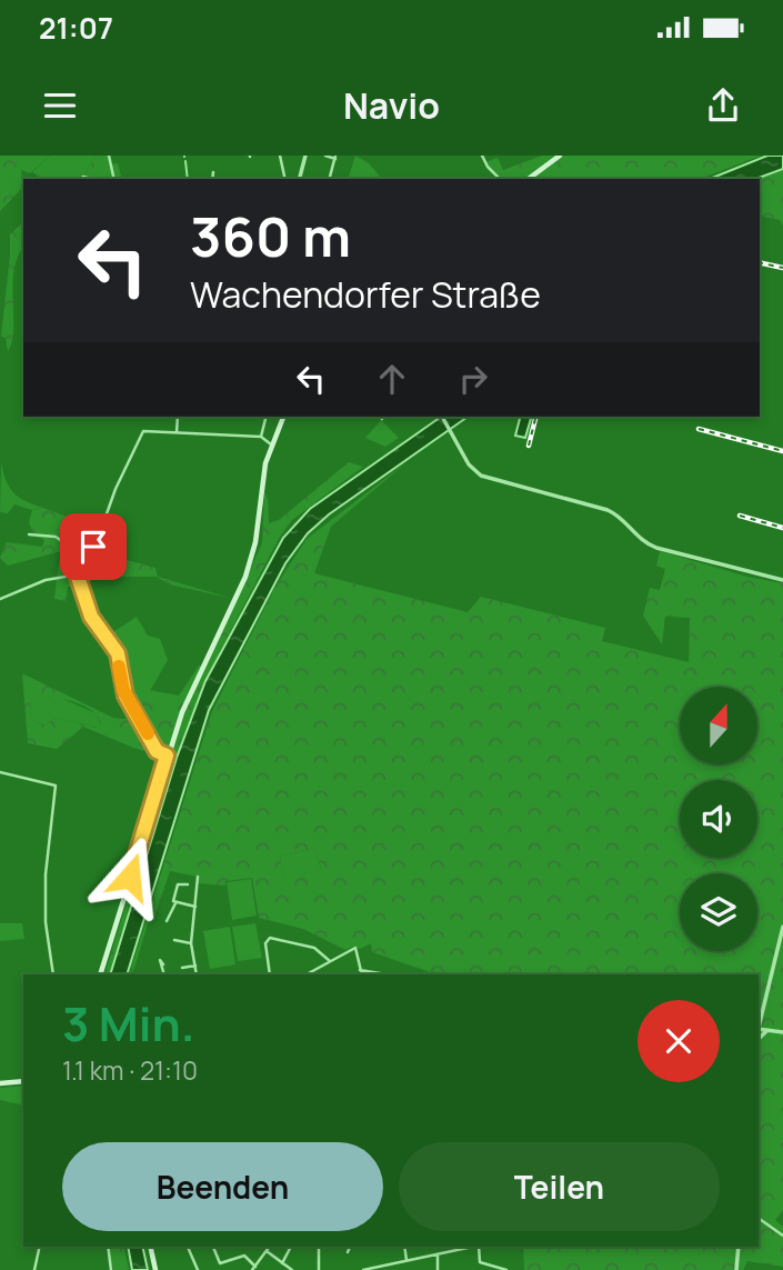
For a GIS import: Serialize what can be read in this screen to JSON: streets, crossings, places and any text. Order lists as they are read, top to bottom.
{
  "north": "top",
  "page": {
    "status": "21:07",
    "header": "Navio",
    "turn": ["360 m", "Wachendorfer Straße"],
    "heading": ["3 Min.", "1.1 km · 21:10"],
    "buttons": ["Beenden", "Teilen"]
  }
}
